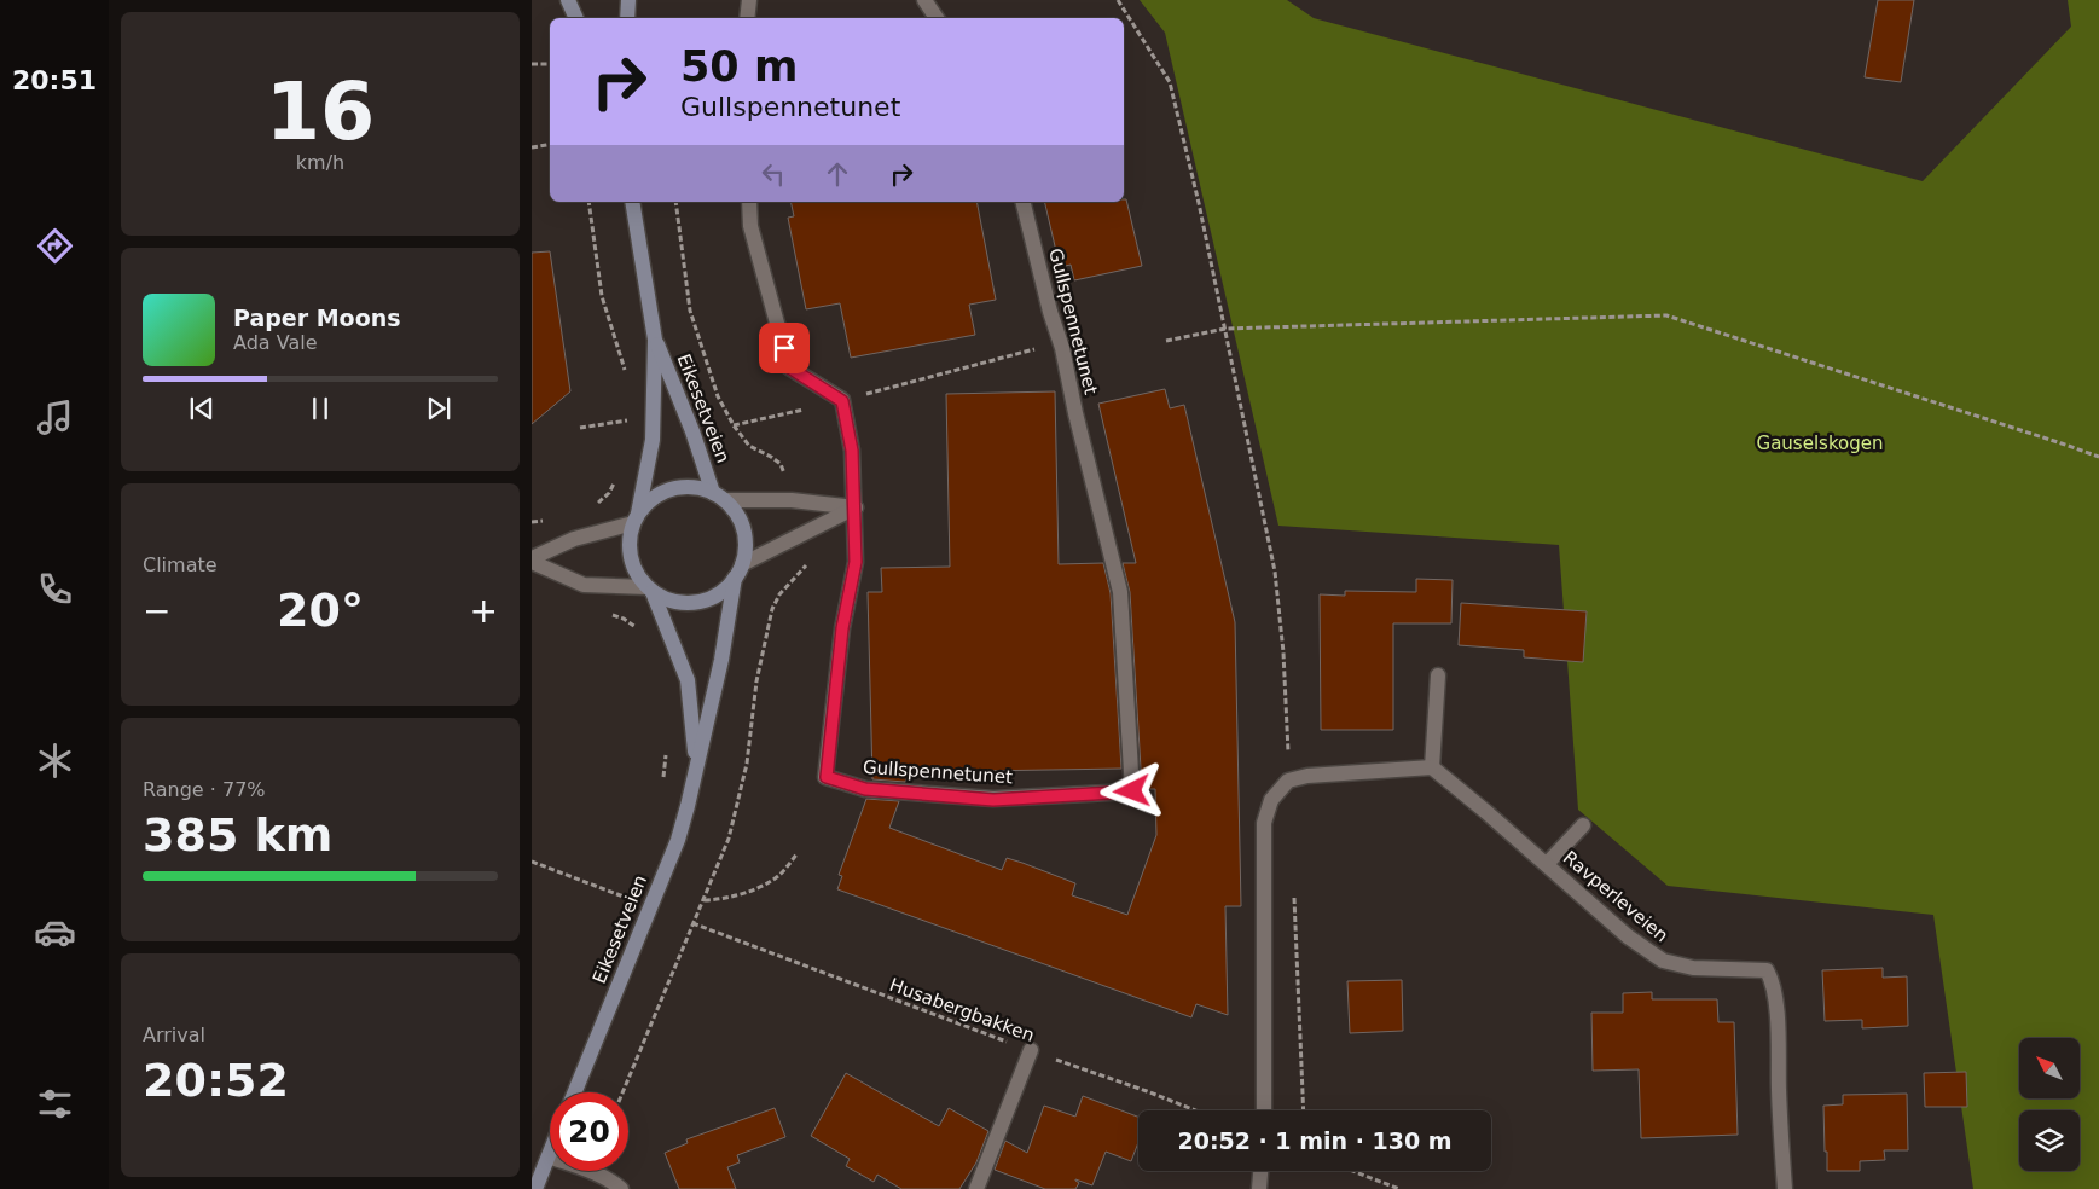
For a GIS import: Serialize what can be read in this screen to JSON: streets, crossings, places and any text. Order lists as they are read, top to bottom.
{
  "streets": {
    "main road": ["Eikesetveien"],
    "street": ["Gullspennetunet", "Ravperleveien"],
    "path": ["Husabergbakken"]
  },
  "parks": ["Gauselskogen"],
  "north": "top left",
  "page": {
    "tabs": "20:51",
    "tile": [
      ["16", "km/h"],
      "Climate",
      ["Range · 77%", "385 km"],
      ["Arrival", "20:52"]
    ],
    "turn": ["50 m", "Gullspennetunet"],
    "song": ["Paper Moons", "Ada Vale"],
    "heat": ["−", "20°", "+"],
    "limit": "20",
    "trip": "20:52 · 1 min · 130 m"
  }
}
